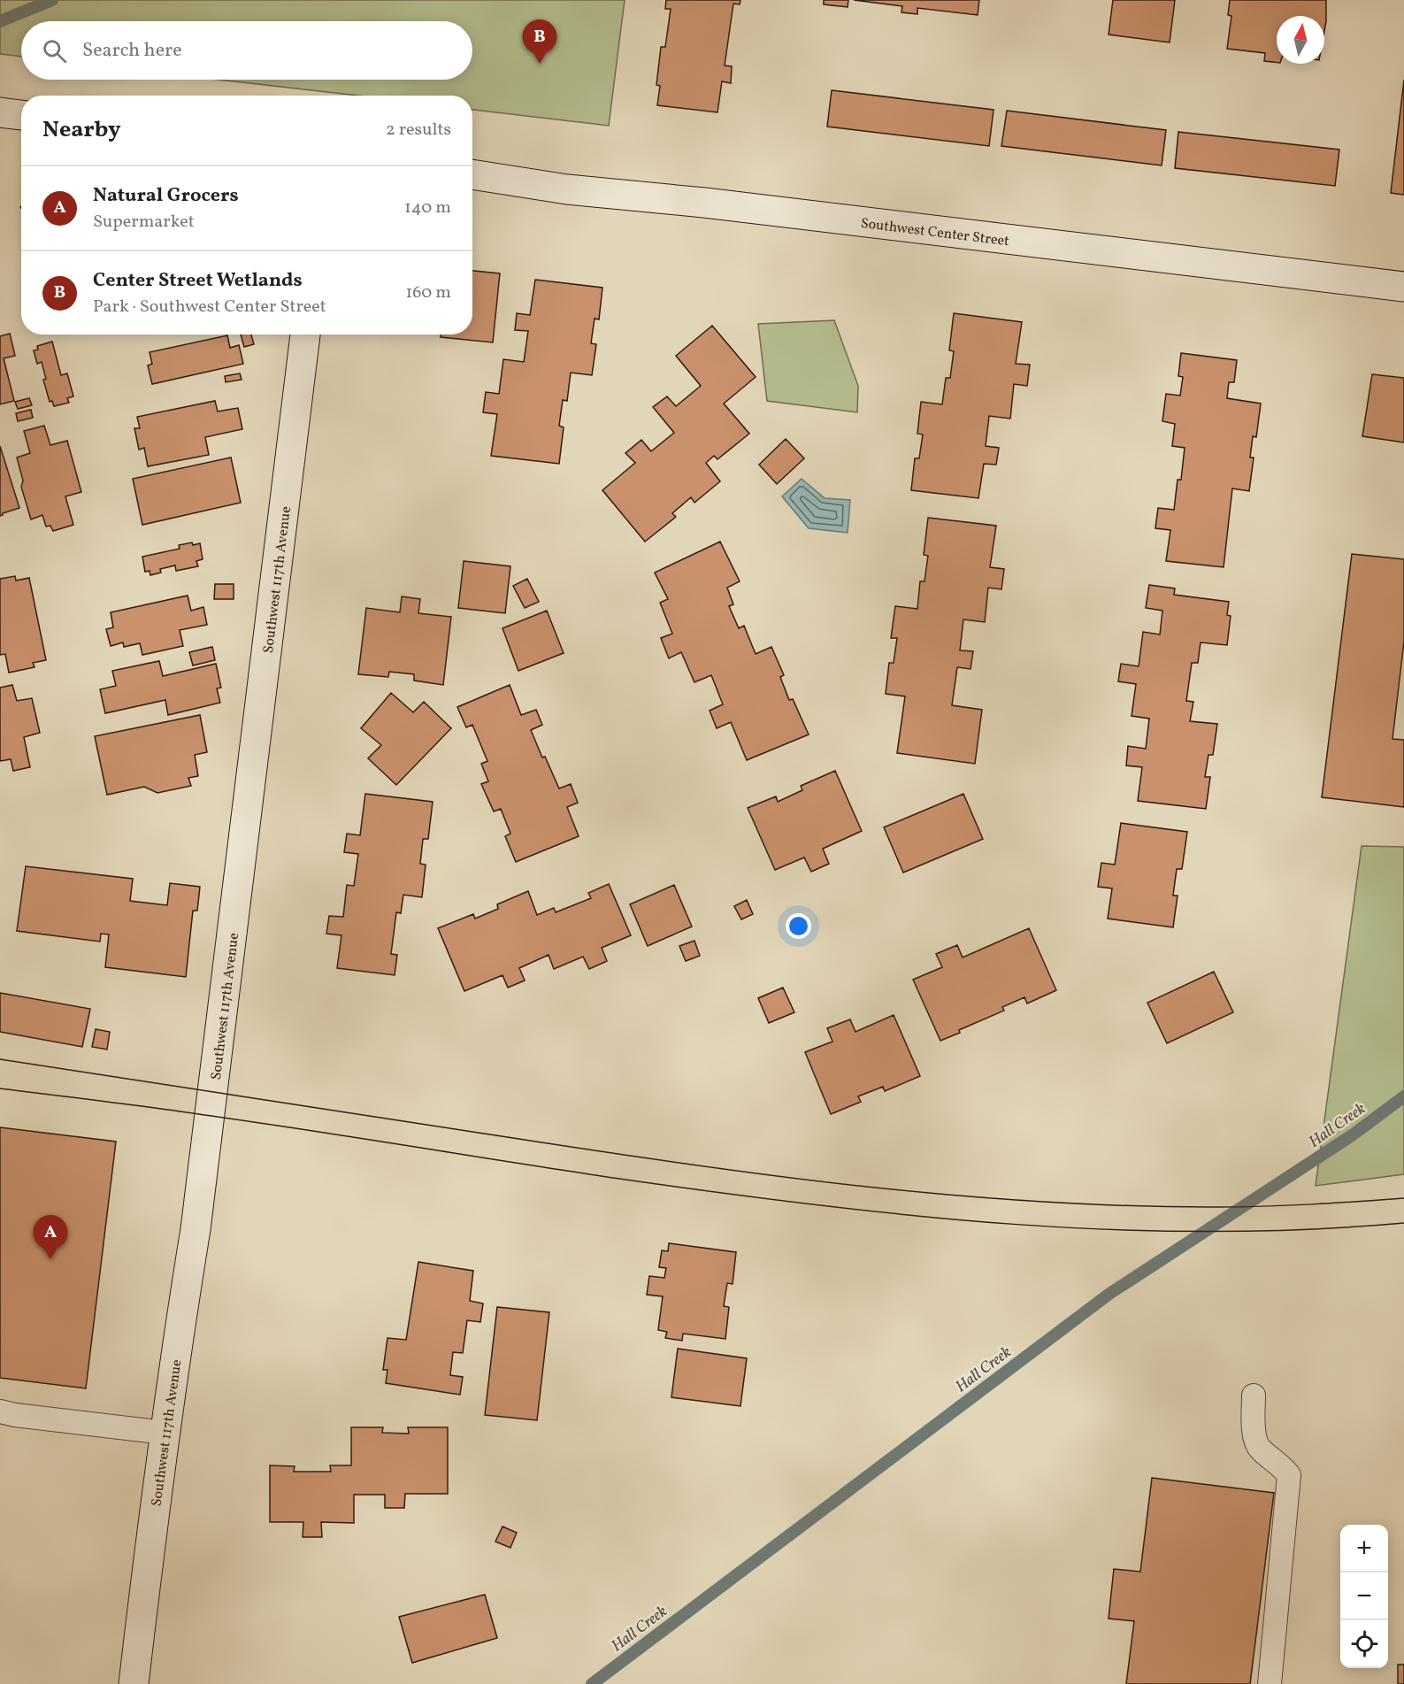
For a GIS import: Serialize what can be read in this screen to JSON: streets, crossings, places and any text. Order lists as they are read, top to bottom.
{
  "streets": {
    "street": ["Southwest Center Street", "Southwest 117th Avenue"]
  },
  "water": ["Hall Creek"],
  "north": "top",
  "page": {
    "pins": ["B", "A"],
    "search": "Search here",
    "heading": ["Nearby", "2 results"],
    "list": [
      {
        "mark": "A",
        "name": "Natural Grocers",
        "note": "Supermarket",
        "value": "140 m"
      },
      {
        "mark": "B",
        "name": "Center Street Wetlands",
        "note": "Park · Southwest Center Street",
        "value": "160 m"
      }
    ],
    "map_buttons": ["+", "−"]
  }
}
